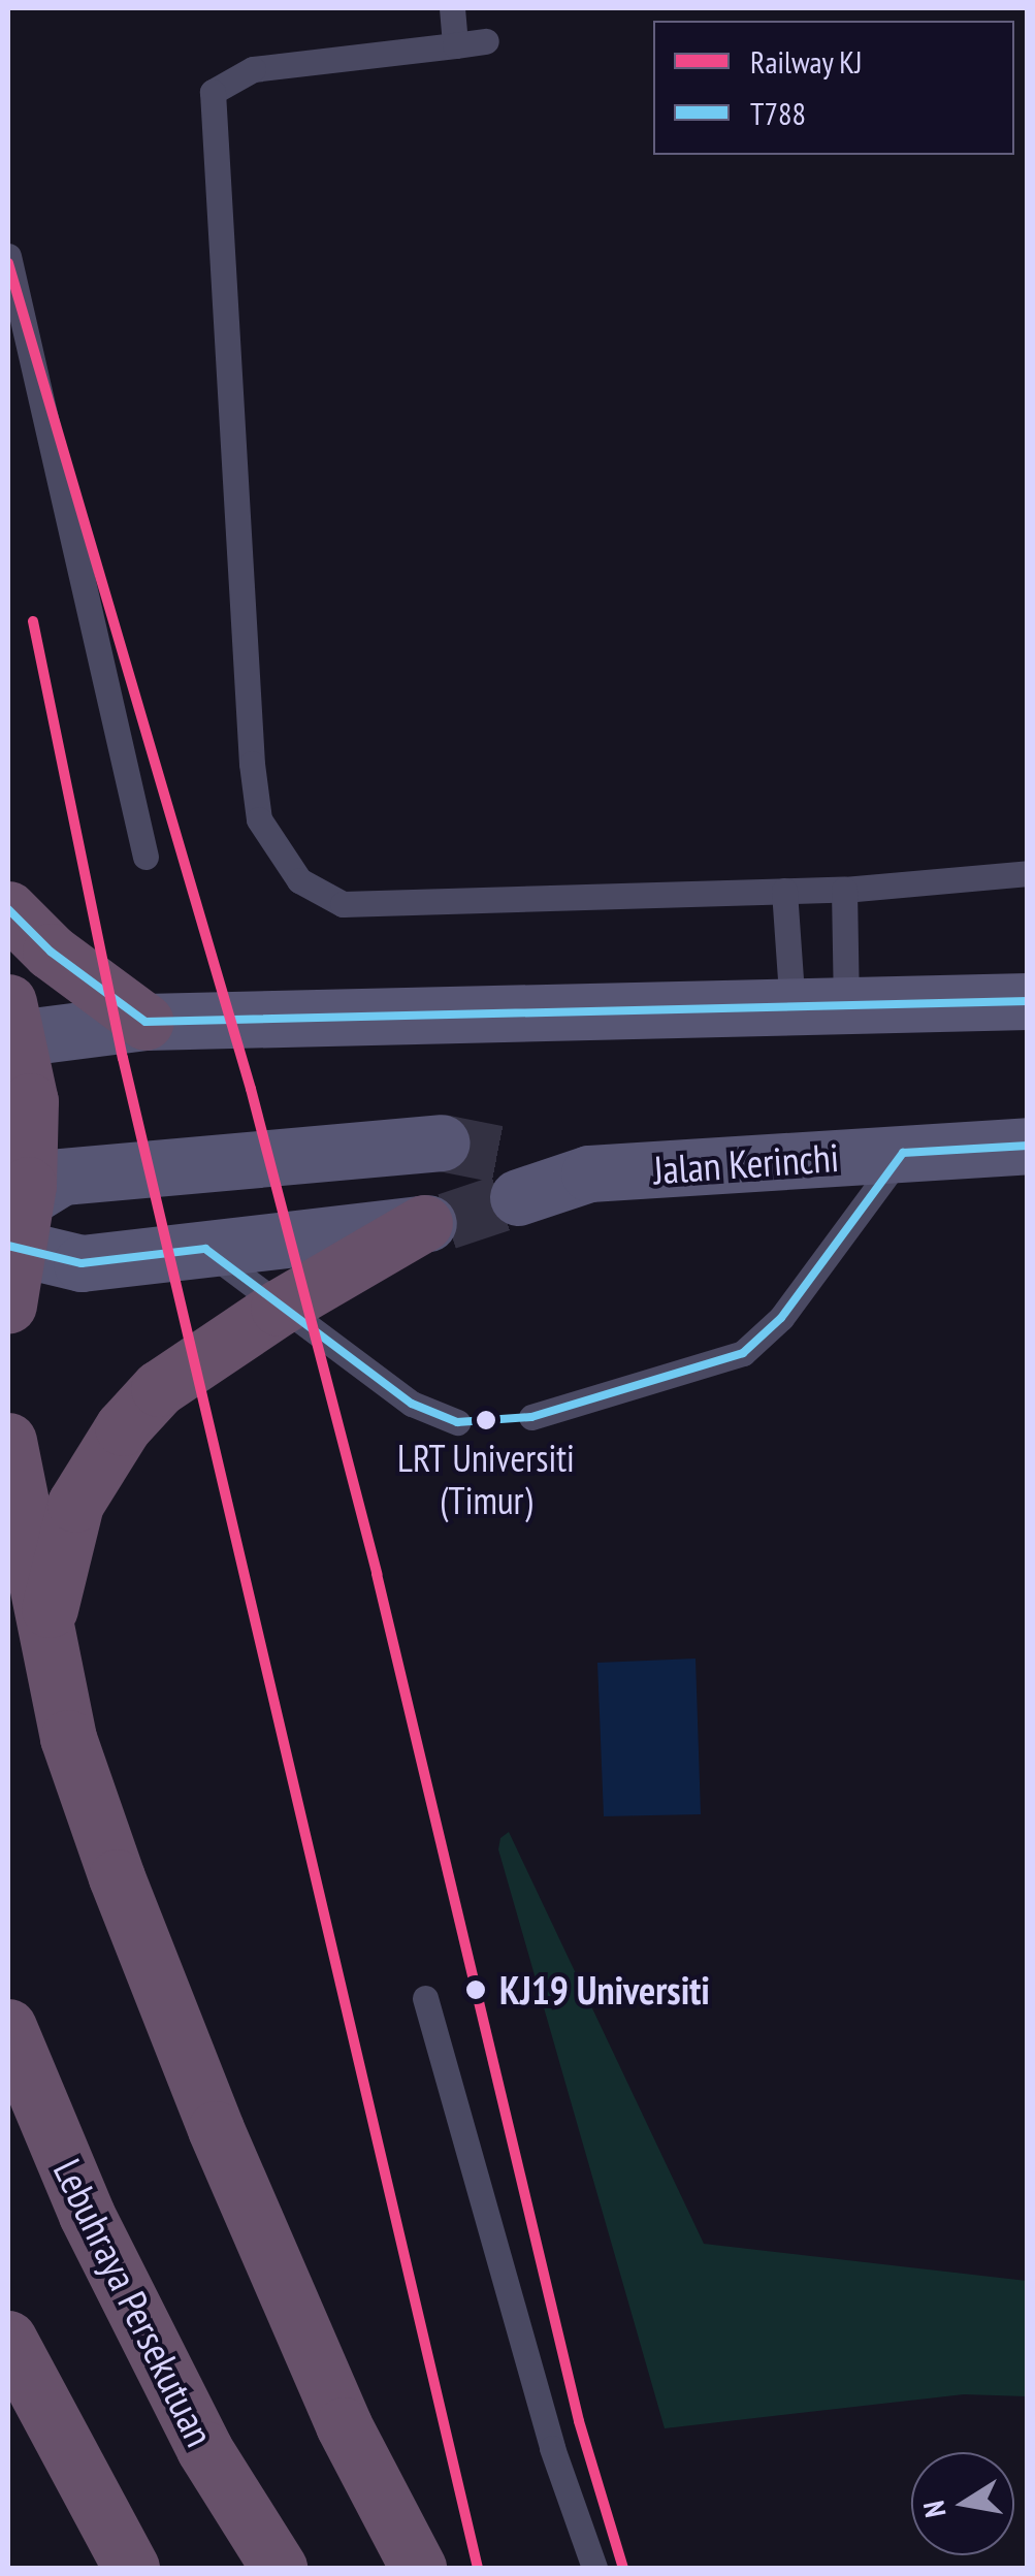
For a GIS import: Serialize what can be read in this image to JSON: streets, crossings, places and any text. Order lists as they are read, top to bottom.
{
  "streets": {
    "highway": ["Lebuhraya Persekutuan"],
    "main road": ["Jalan Kerinchi"]
  },
  "places": ["LRT Universiti (Timur)", "KJ19 Universiti"],
  "lines": ["rail line KJ", "transit line T788"],
  "legend": ["Railway KJ", "T788"],
  "north": "left"
}
